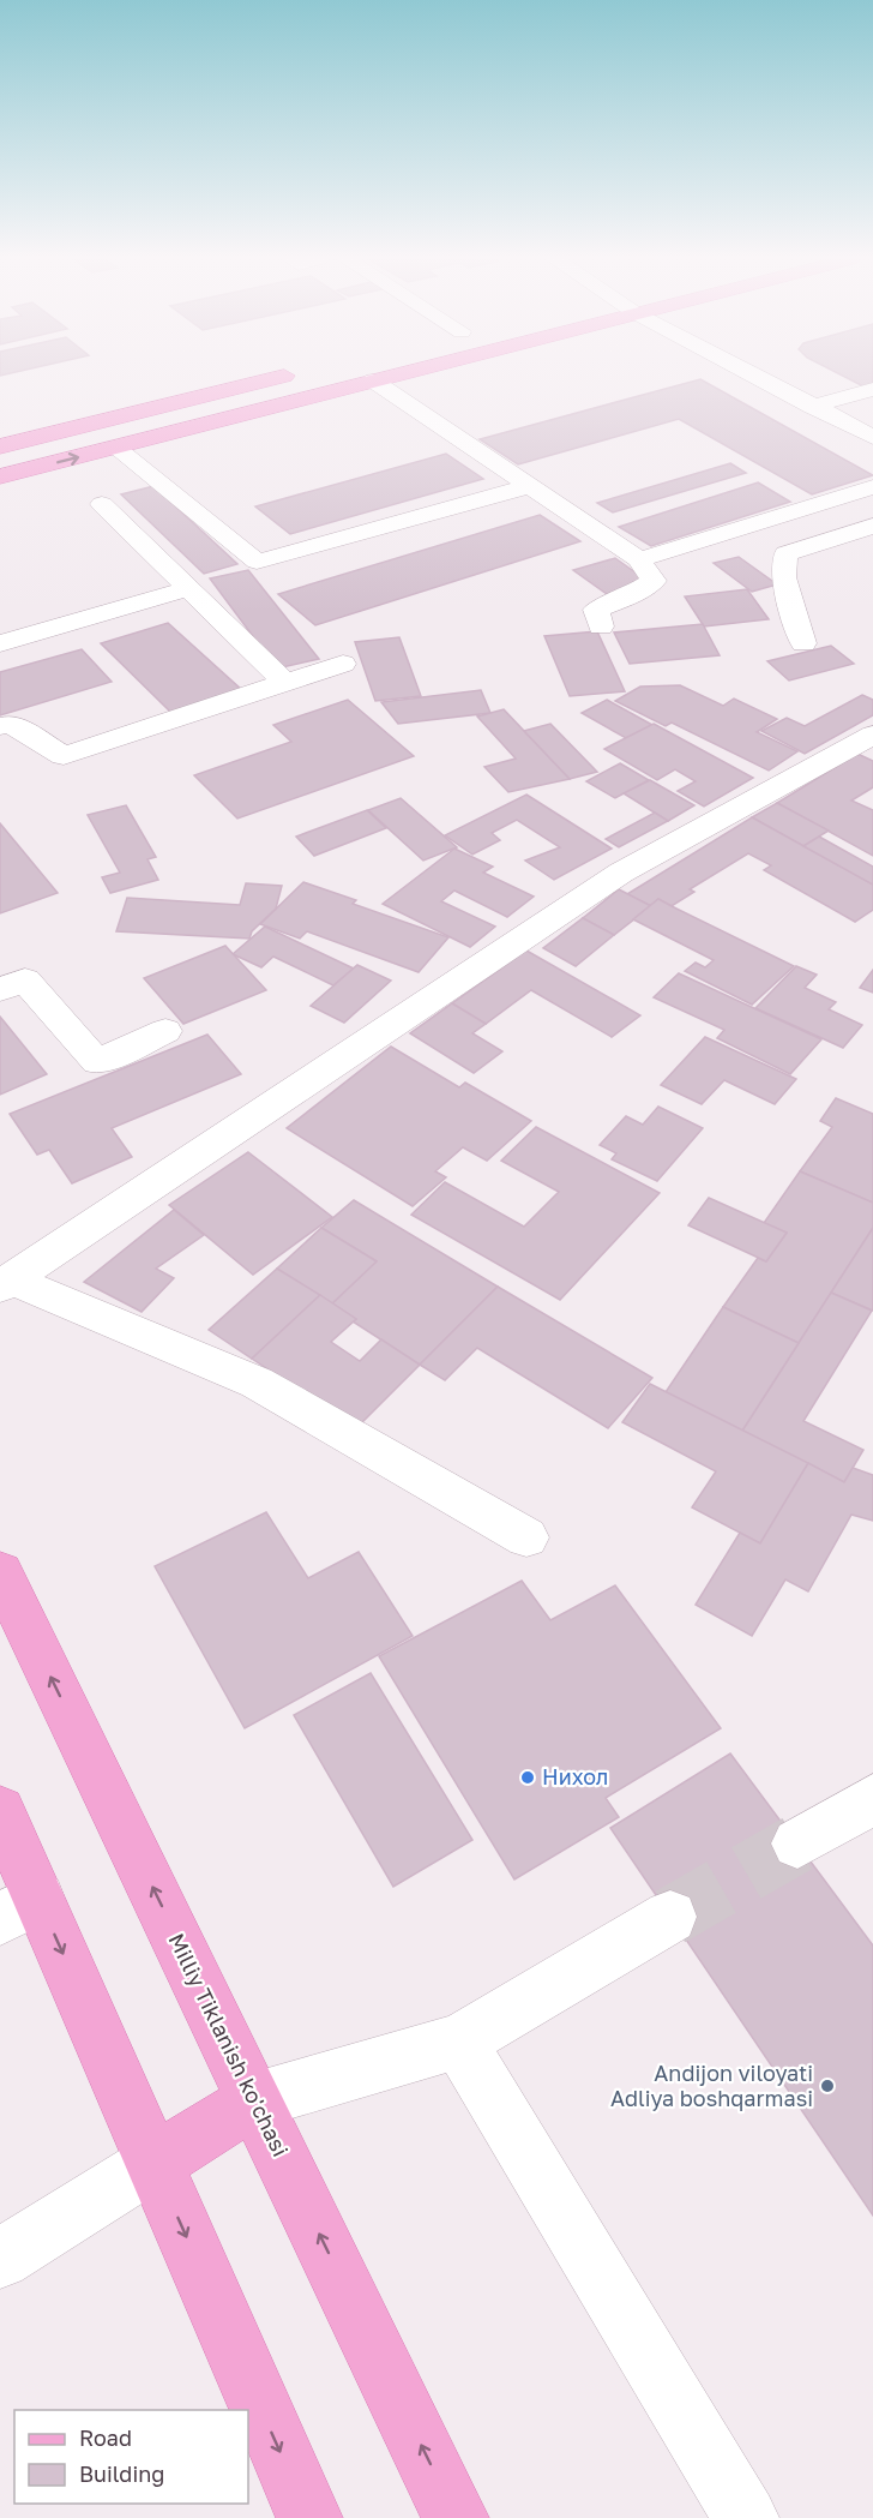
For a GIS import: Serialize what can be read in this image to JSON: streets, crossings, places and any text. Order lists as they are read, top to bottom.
{
  "streets": {
    "main road": ["Milliy Tiklanish ko'chasi"]
  },
  "places": ["Нихол", "Andijon viloyati Adliya boshqarmasi"],
  "legend": ["Road", "Building"]
}
